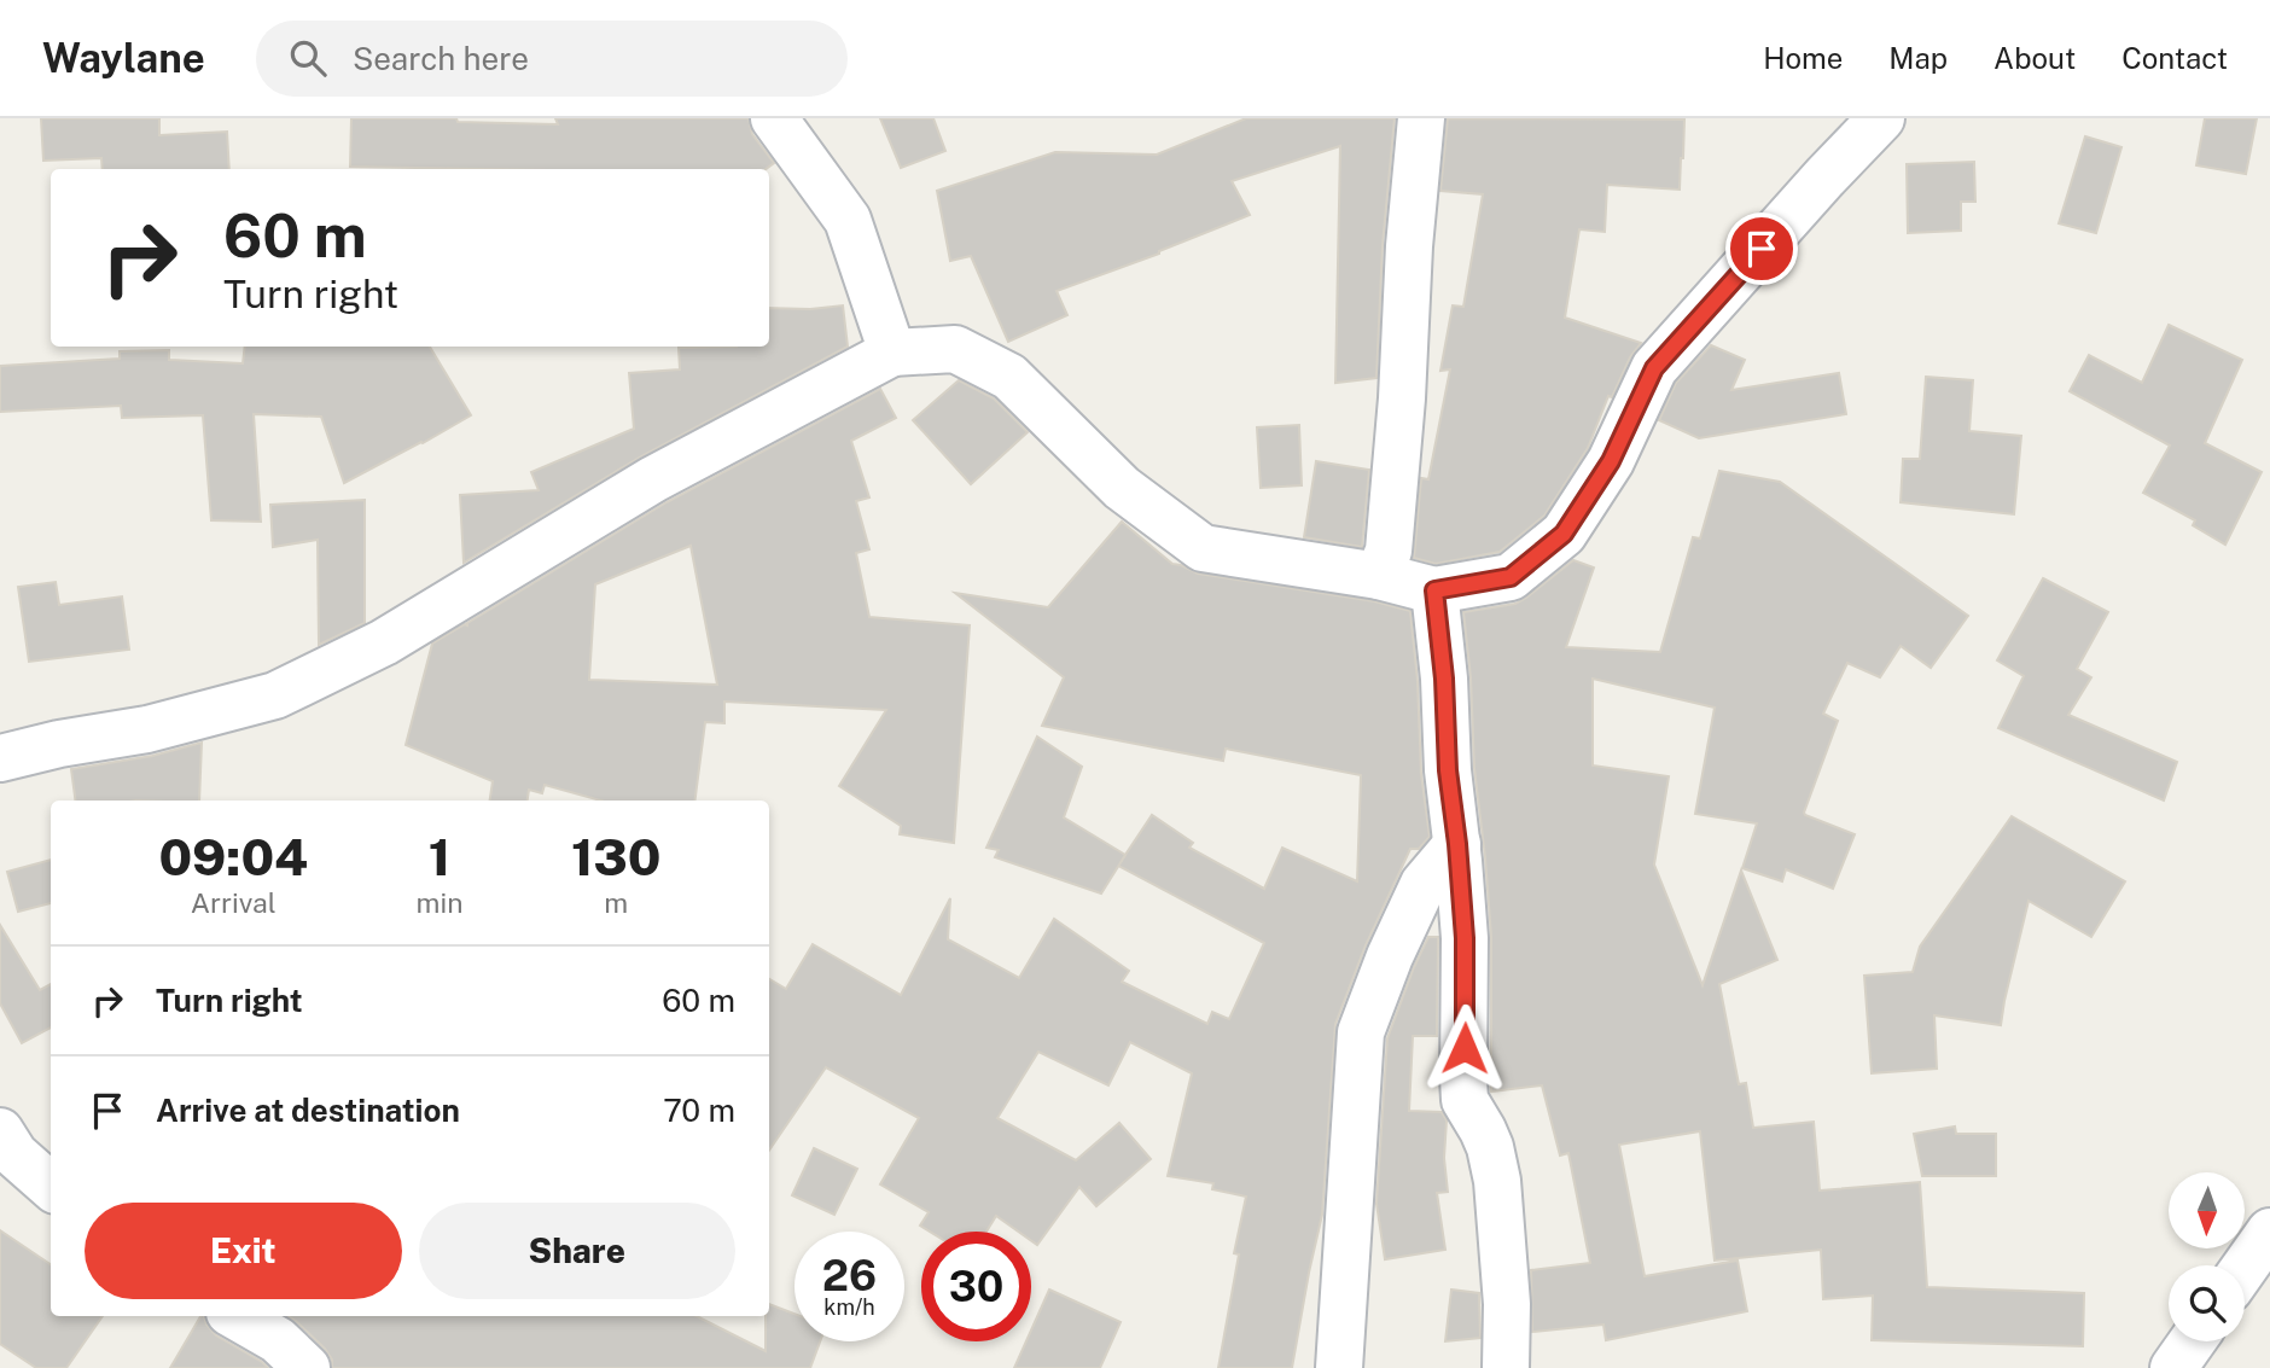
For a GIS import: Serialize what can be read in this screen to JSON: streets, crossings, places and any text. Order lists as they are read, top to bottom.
{
  "north": "bottom",
  "page": {
    "header": "Waylane",
    "search": "Search here",
    "nav": [
      "Home",
      "Map",
      "About",
      "Contact"
    ],
    "turn": ["60 m", "Turn right"],
    "eta": [
      "09:04",
      "Arrival",
      "1",
      "min",
      "130",
      "m"
    ],
    "list": [
      {
        "name": "Turn right",
        "value": "60 m"
      },
      {
        "name": "Arrive at destination",
        "value": "70 m"
      }
    ],
    "buttons": ["Exit", "Share"],
    "speed": "26 km/h",
    "limit": "30"
  }
}
